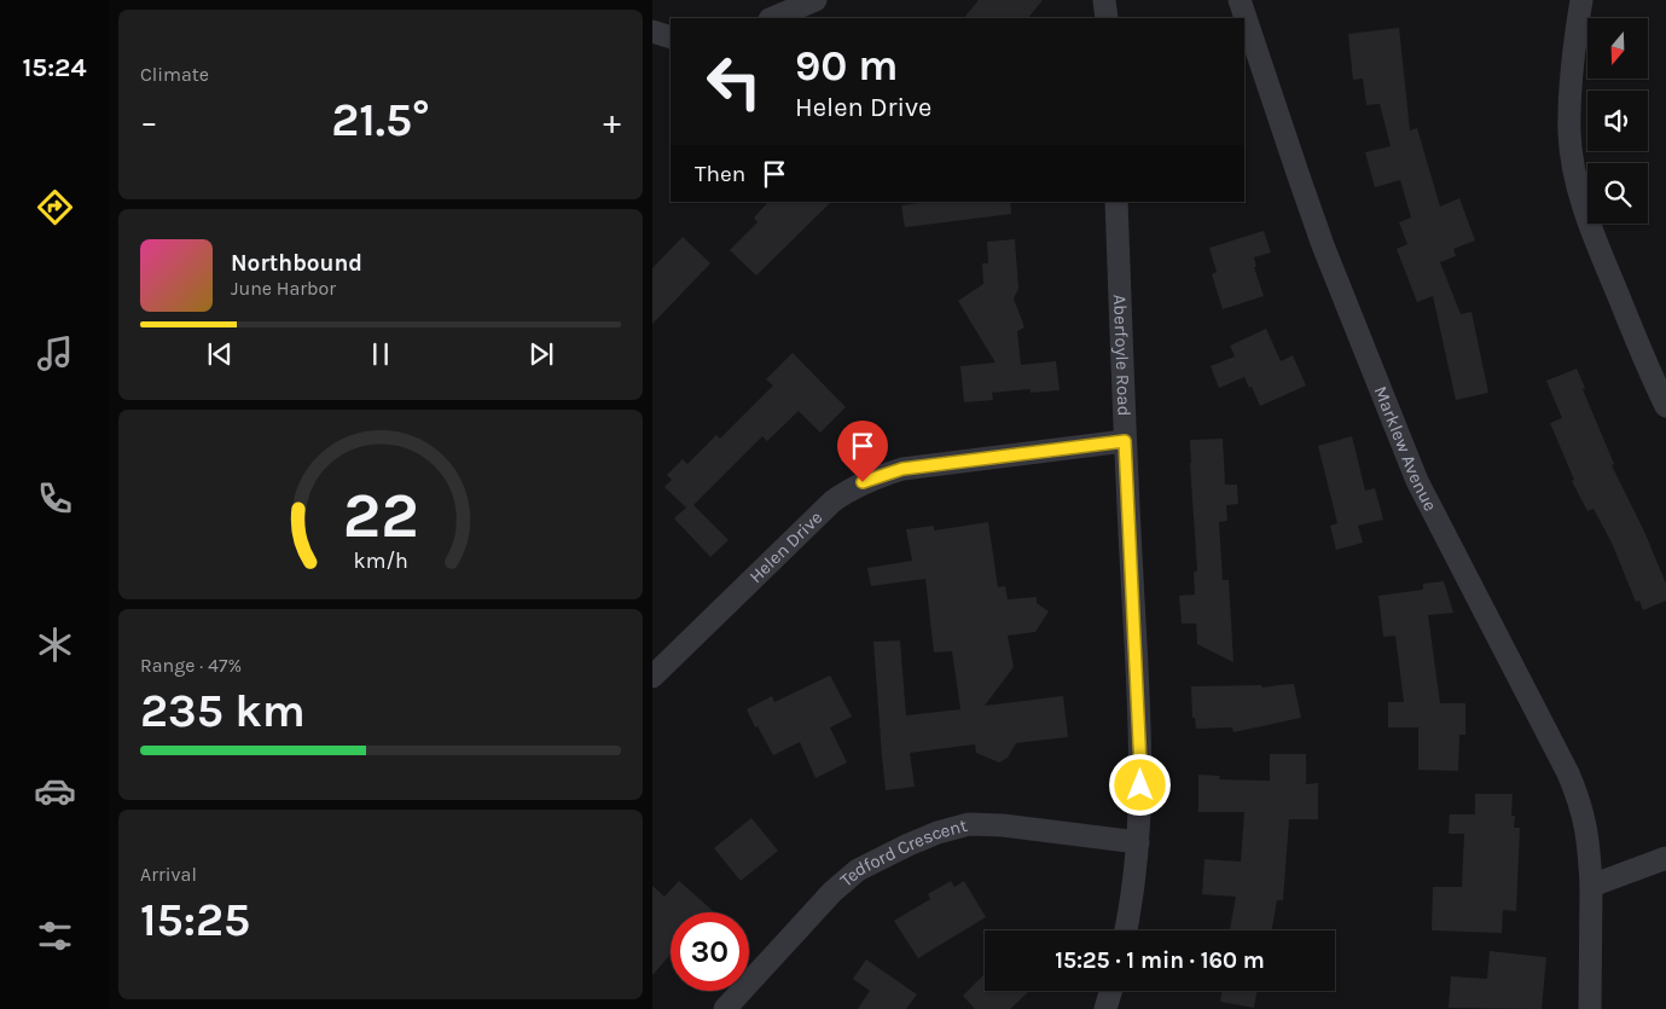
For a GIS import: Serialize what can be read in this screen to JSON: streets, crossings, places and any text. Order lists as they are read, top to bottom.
{
  "streets": {
    "street": [
      "Aberfoyle Road",
      "Marklew Avenue",
      "Helen Drive",
      "Tedford Crescent"
    ]
  },
  "crossings": [
    ["Aberfoyle Road", "Helen Drive"],
    ["Aberfoyle Road", "Tedford Crescent"]
  ],
  "north": "bottom",
  "page": {
    "tabs": "15:24",
    "tile": [
      "Climate",
      ["Range · 47%", "235 km"],
      ["Arrival", "15:25"]
    ],
    "turn": ["90 m", "Helen Drive"],
    "heat": ["−", "21.5°", "+"],
    "then": "Then",
    "song": ["Northbound", "June Harbor"],
    "limit": "30",
    "trip": "15:25 · 1 min · 160 m",
    "gauge": ["22", "km/h"]
  }
}
